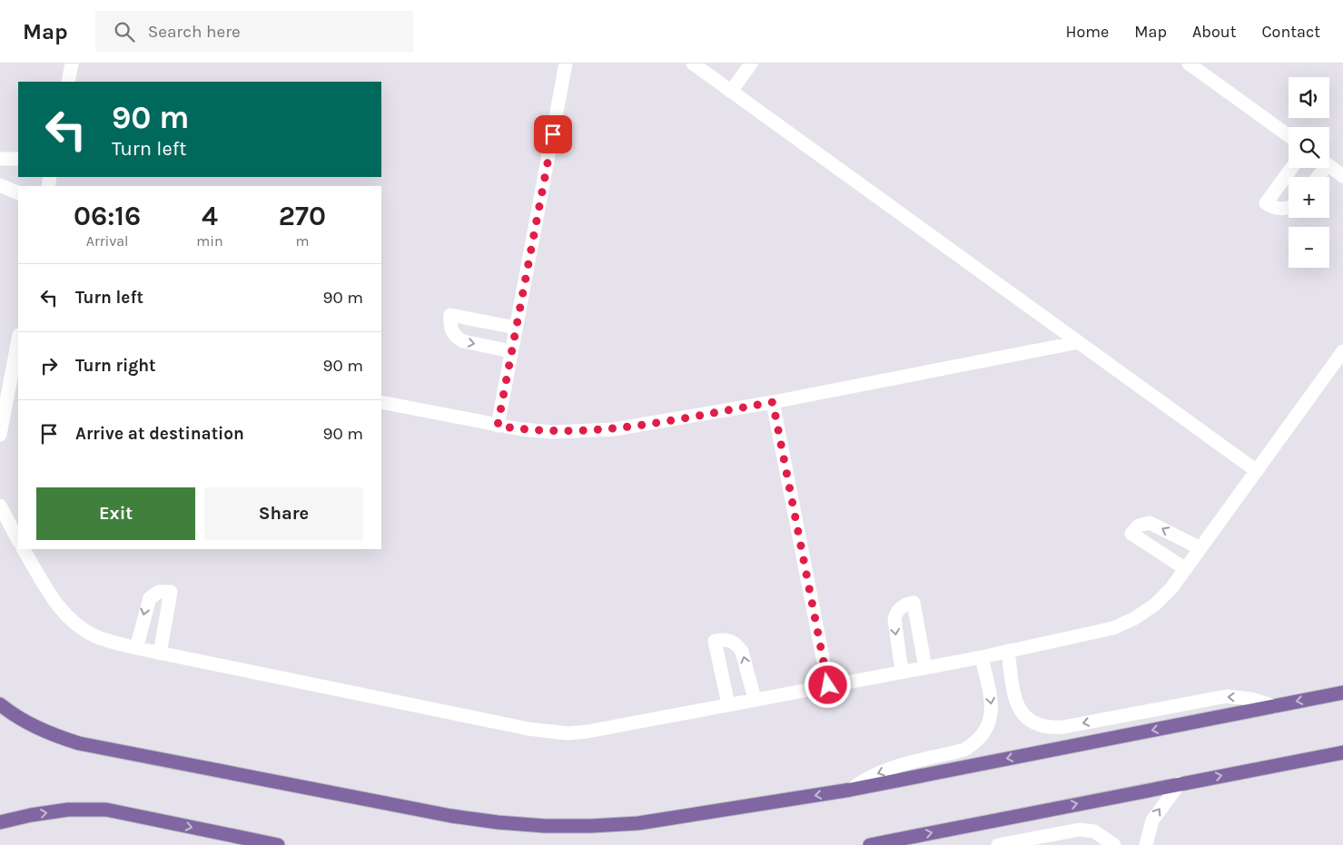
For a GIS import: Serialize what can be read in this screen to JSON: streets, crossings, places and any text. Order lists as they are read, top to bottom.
{
  "page": {
    "header": "Map",
    "search": "Search here",
    "nav": [
      "Home",
      "Map",
      "About",
      "Contact"
    ],
    "map_buttons": ["+", "−"],
    "turn": ["90 m", "Turn left"],
    "eta": [
      "06:16",
      "Arrival",
      "4",
      "min",
      "270",
      "m"
    ],
    "list": [
      {
        "name": "Turn left",
        "value": "90 m"
      },
      {
        "name": "Turn right",
        "value": "90 m"
      },
      {
        "name": "Arrive at destination",
        "value": "90 m"
      }
    ],
    "buttons": ["Exit", "Share"]
  }
}
